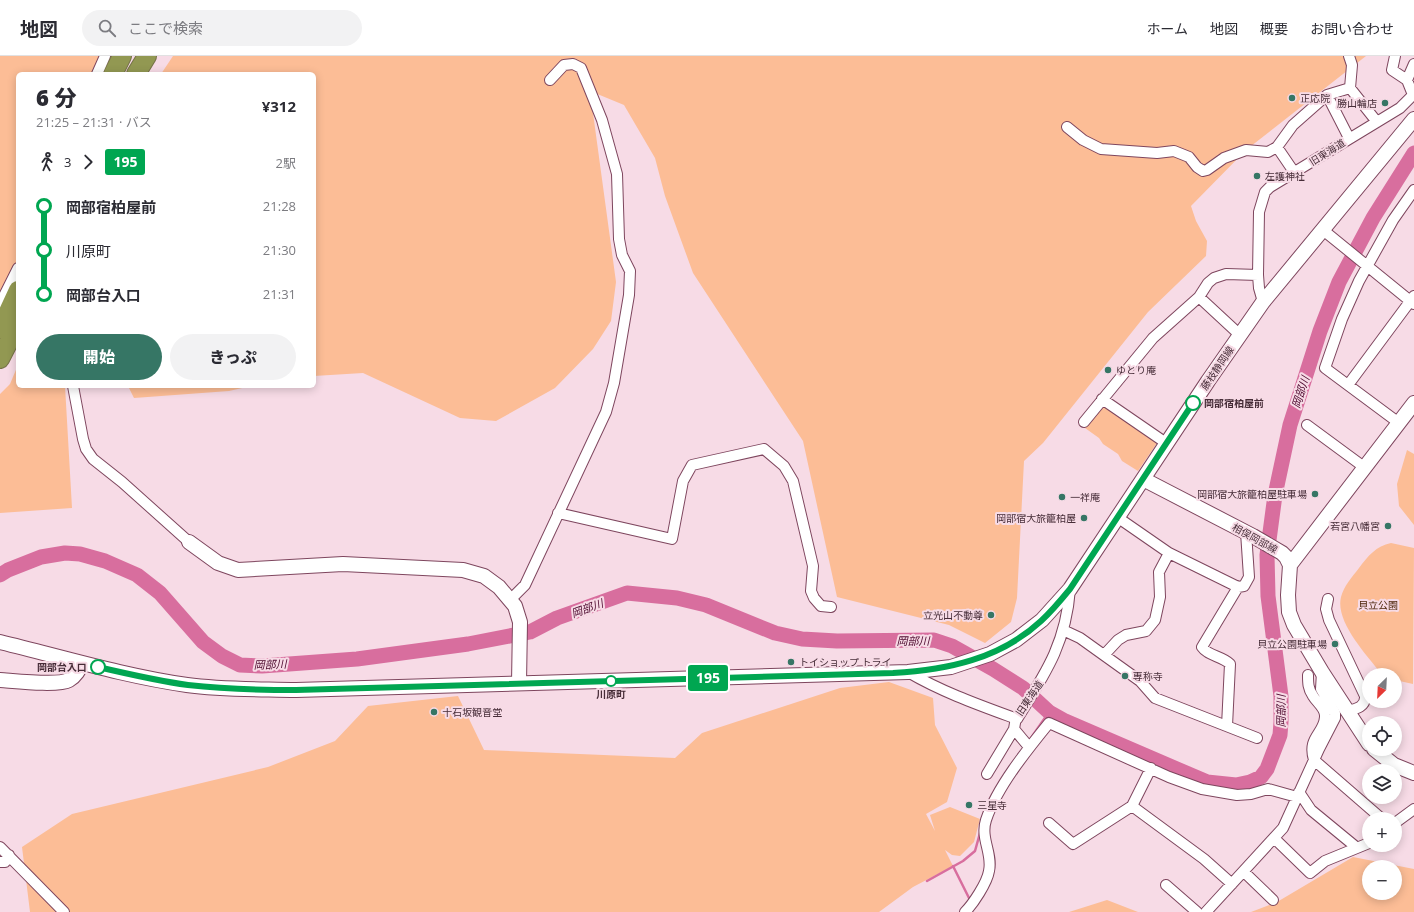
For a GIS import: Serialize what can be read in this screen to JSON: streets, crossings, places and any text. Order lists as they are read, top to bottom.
{
  "streets": {
    "main road": ["藤枝静岡線", "相俣岡部線"],
    "street": ["旧東海道"]
  },
  "crossings": [
    ["旧東海道", "藤枝静岡線"],
    ["藤枝静岡線", "相俣岡部線"]
  ],
  "water": ["岡部川"],
  "parks": ["貝立公園"],
  "places": [
    "正応院",
    "勝山輪店",
    "左護神社",
    "ゆとり庵",
    "岡部宿柏屋前",
    "岡部宿大旅籠柏屋駐車場",
    "一祥庵",
    "岡部宿大旅籠柏屋",
    "若宮八幡宮",
    "立光山不動尊",
    "貝立公園駐車場",
    "トイショップ トライ",
    "岡部台入口",
    "専称寺",
    "川原町",
    "十石坂観音堂",
    "三星寺"
  ],
  "lines": ["bus line 195"],
  "north": "bottom left",
  "page": {
    "header": "地図",
    "search": "ここで検索",
    "nav": [
      "ホーム",
      "地図",
      "概要",
      "お問い合わせ"
    ],
    "on_map": "195",
    "heading": ["6 分", "21:25 – 21:31 · バス", "¥312"],
    "legs": ["3", "195", "2駅"],
    "list": [
      {
        "name": "岡部宿柏屋前",
        "value": "21:28"
      },
      {
        "name": "川原町",
        "value": "21:30"
      },
      {
        "name": "岡部台入口",
        "value": "21:31"
      }
    ],
    "buttons": ["開始", "きっぷ"],
    "map_buttons": ["+", "−"]
  }
}
